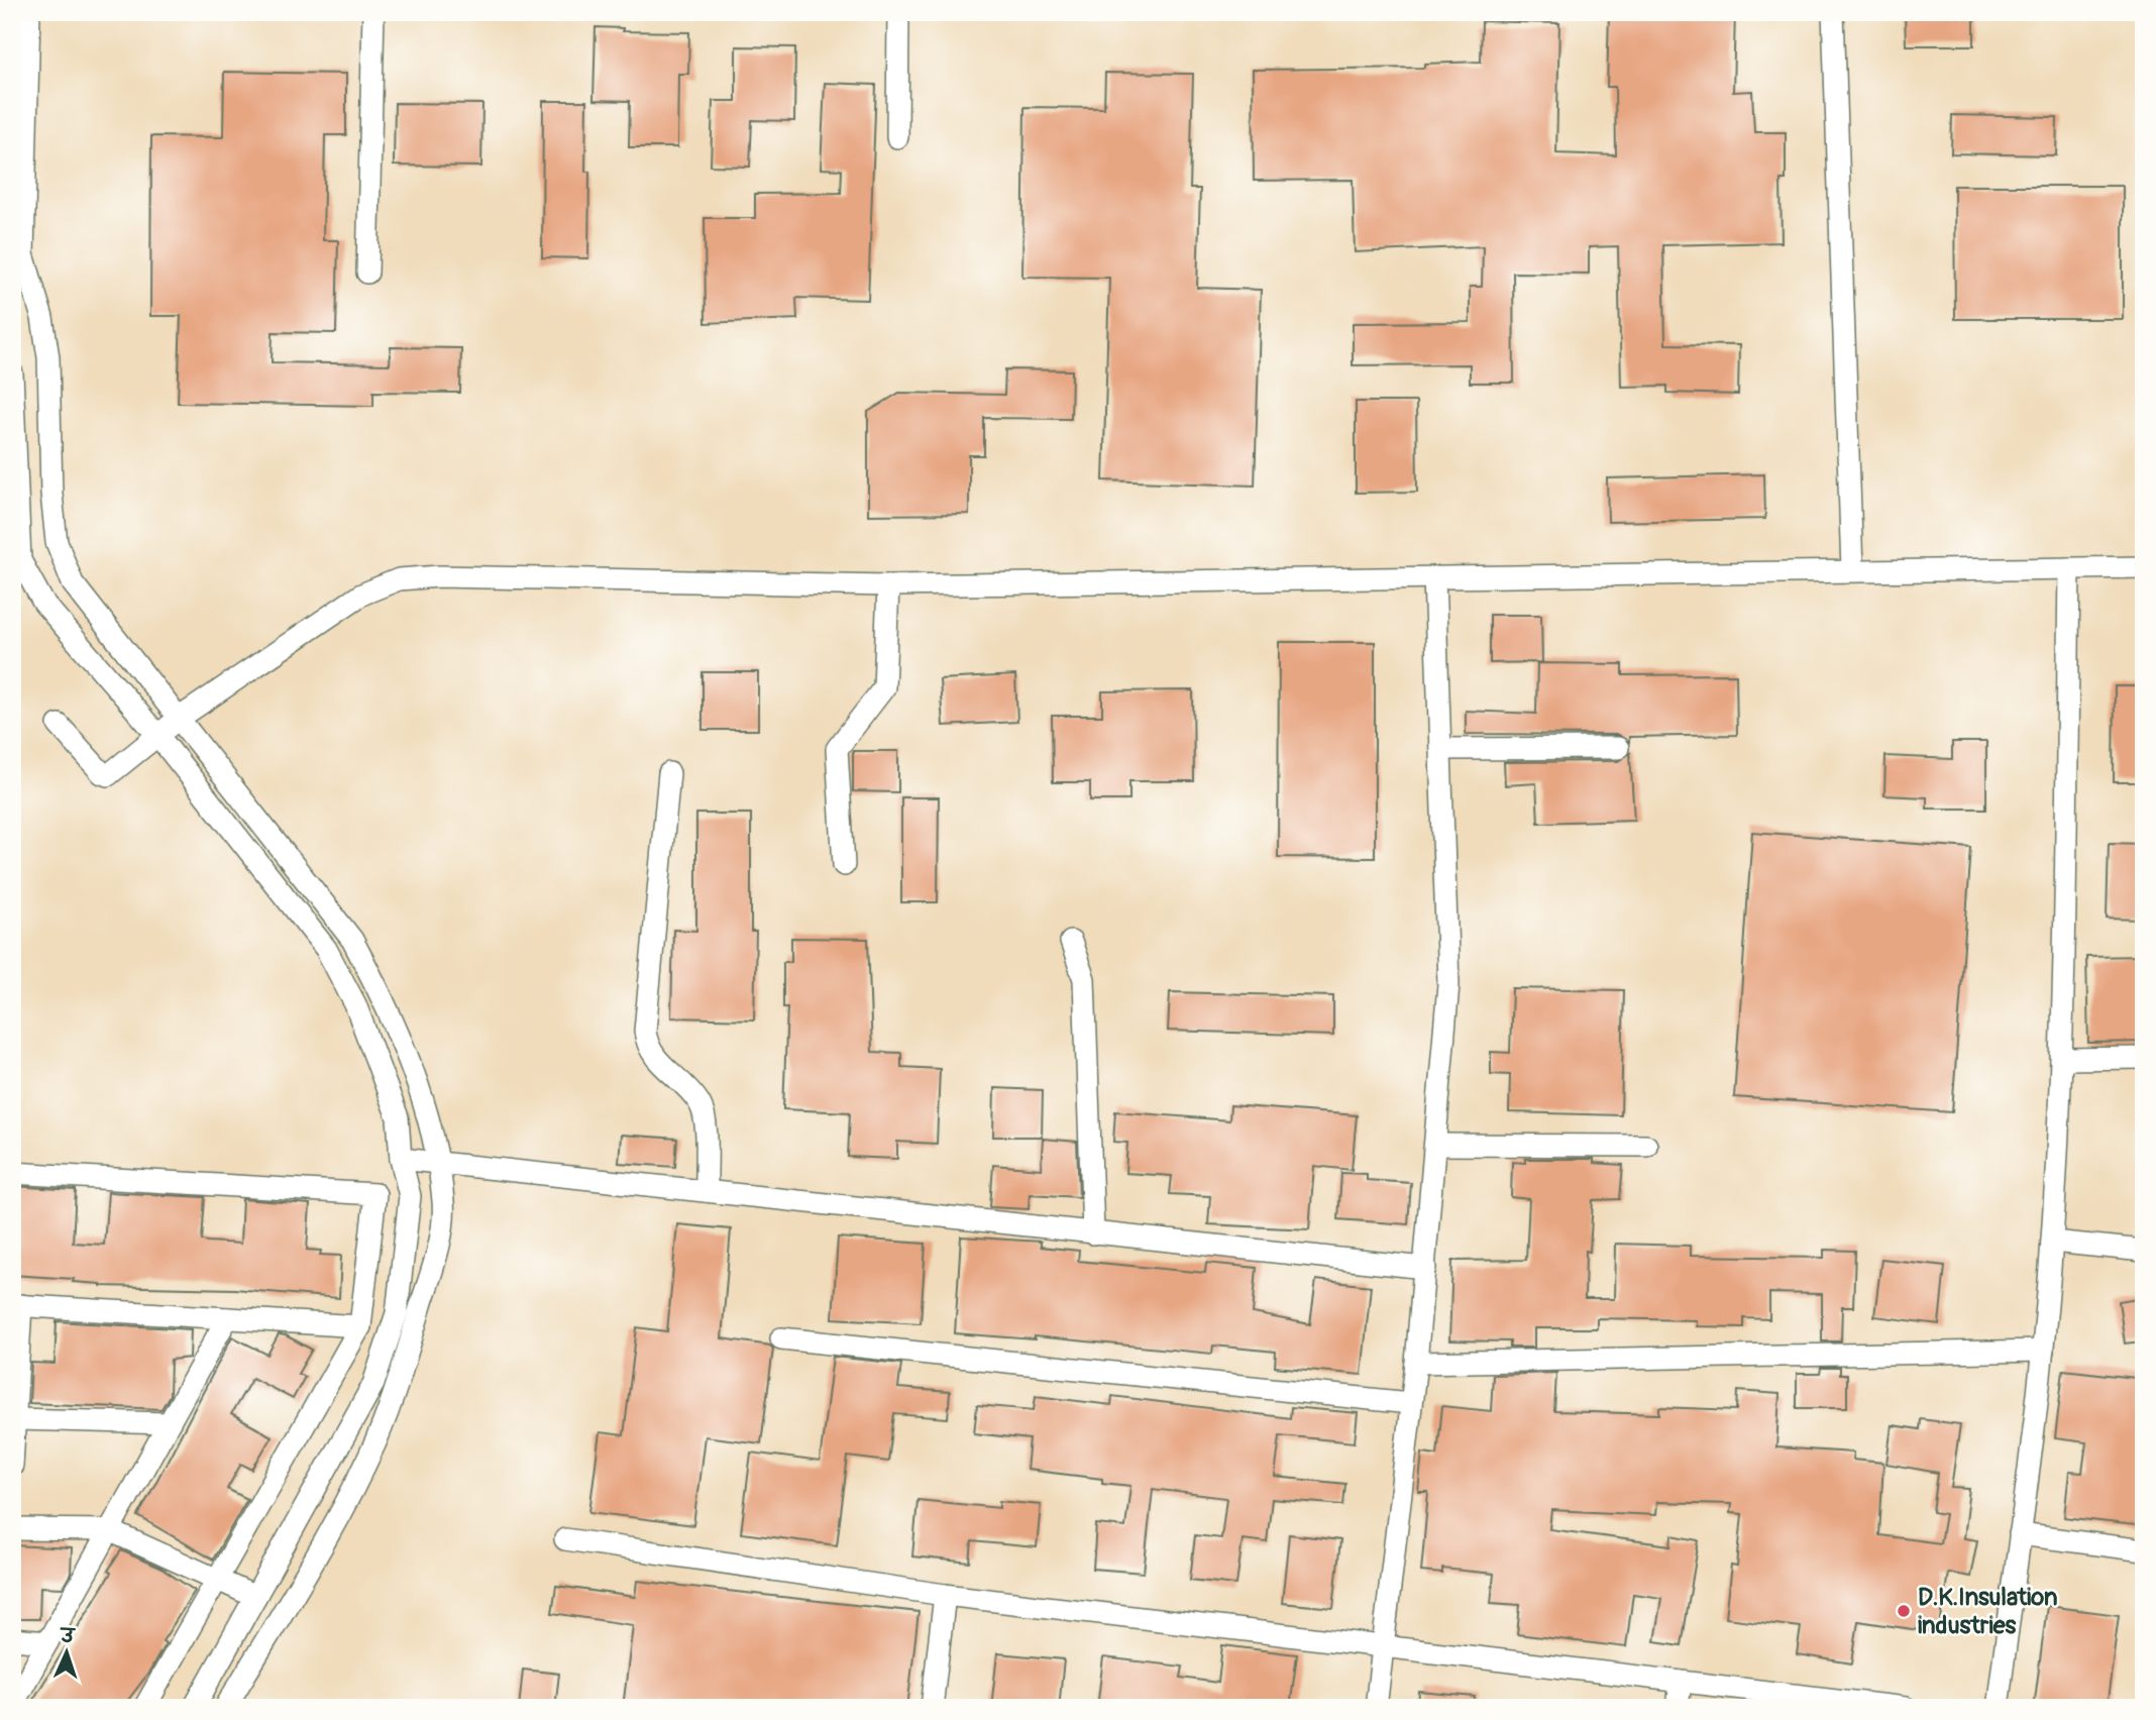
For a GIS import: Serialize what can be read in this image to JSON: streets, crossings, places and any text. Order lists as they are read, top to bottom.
{
  "places": ["D.K.Insulation industries"],
  "north": "top"
}
